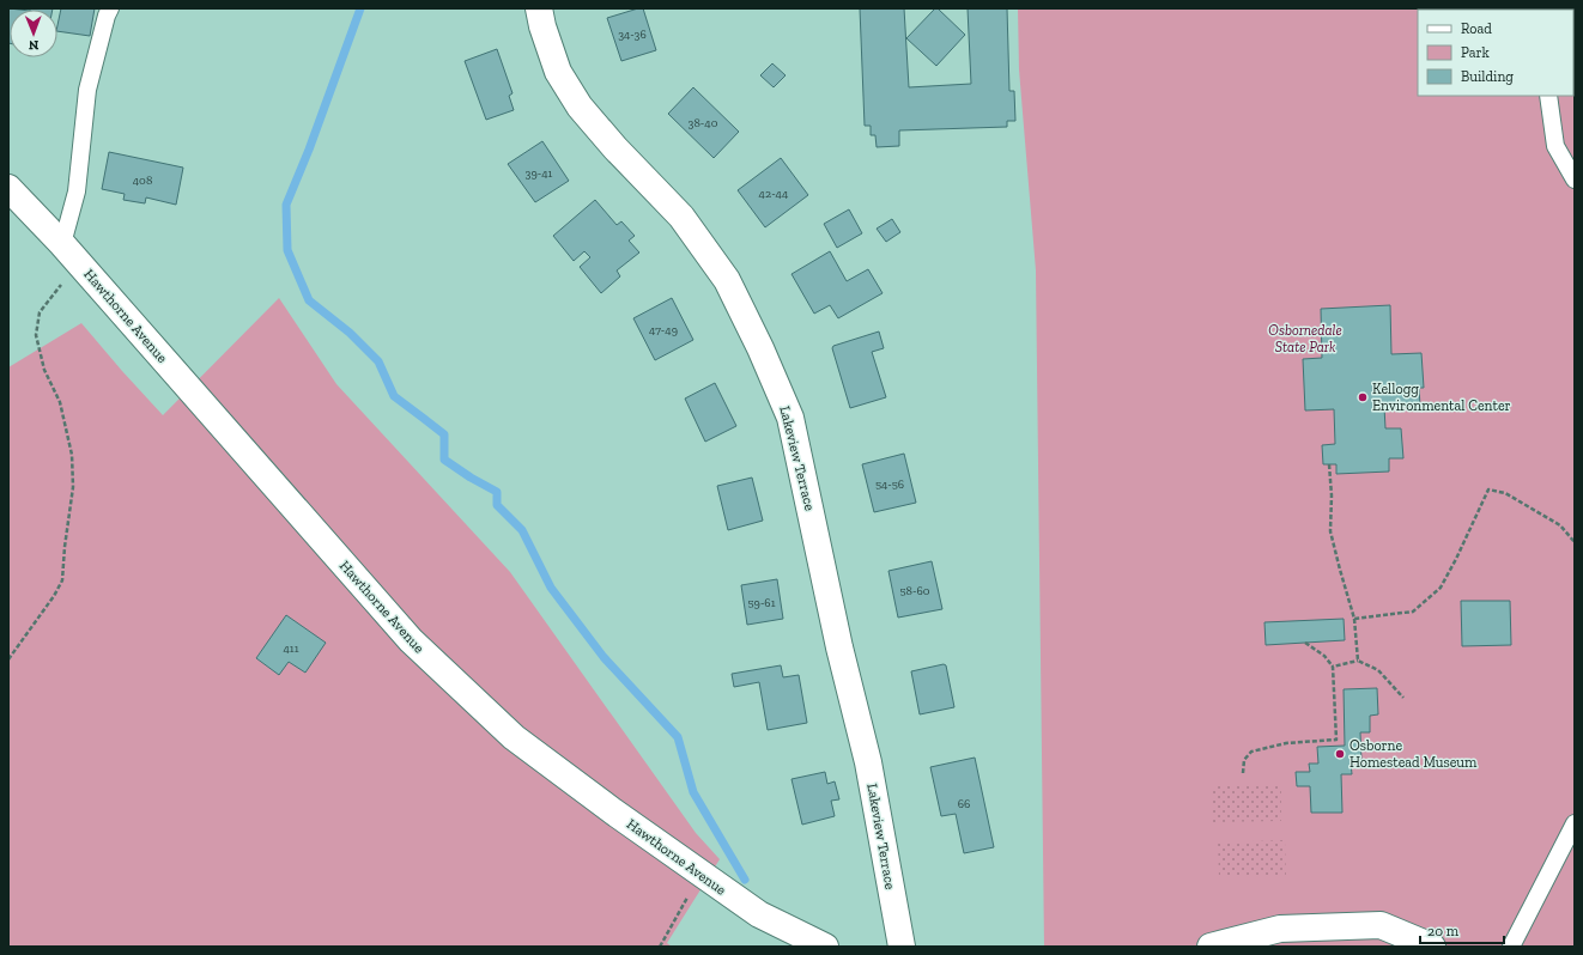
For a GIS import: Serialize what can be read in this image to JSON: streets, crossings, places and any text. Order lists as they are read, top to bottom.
{
  "streets": {
    "street": ["Hawthorne Avenue", "Lakeview Terrace"]
  },
  "parks": ["Osbornedale State Park"],
  "places": ["Kellogg Environmental Center", "Osborne Homestead Museum"],
  "house_numbers": [
    "34-36",
    "38-40",
    "39-41",
    "408",
    "42-44",
    "47-49",
    "54-56",
    "58-60",
    "59-61",
    "411",
    "66"
  ],
  "legend": ["Road", "Park", "Building"],
  "scale_bar": "20 m",
  "north": "bottom"
}
